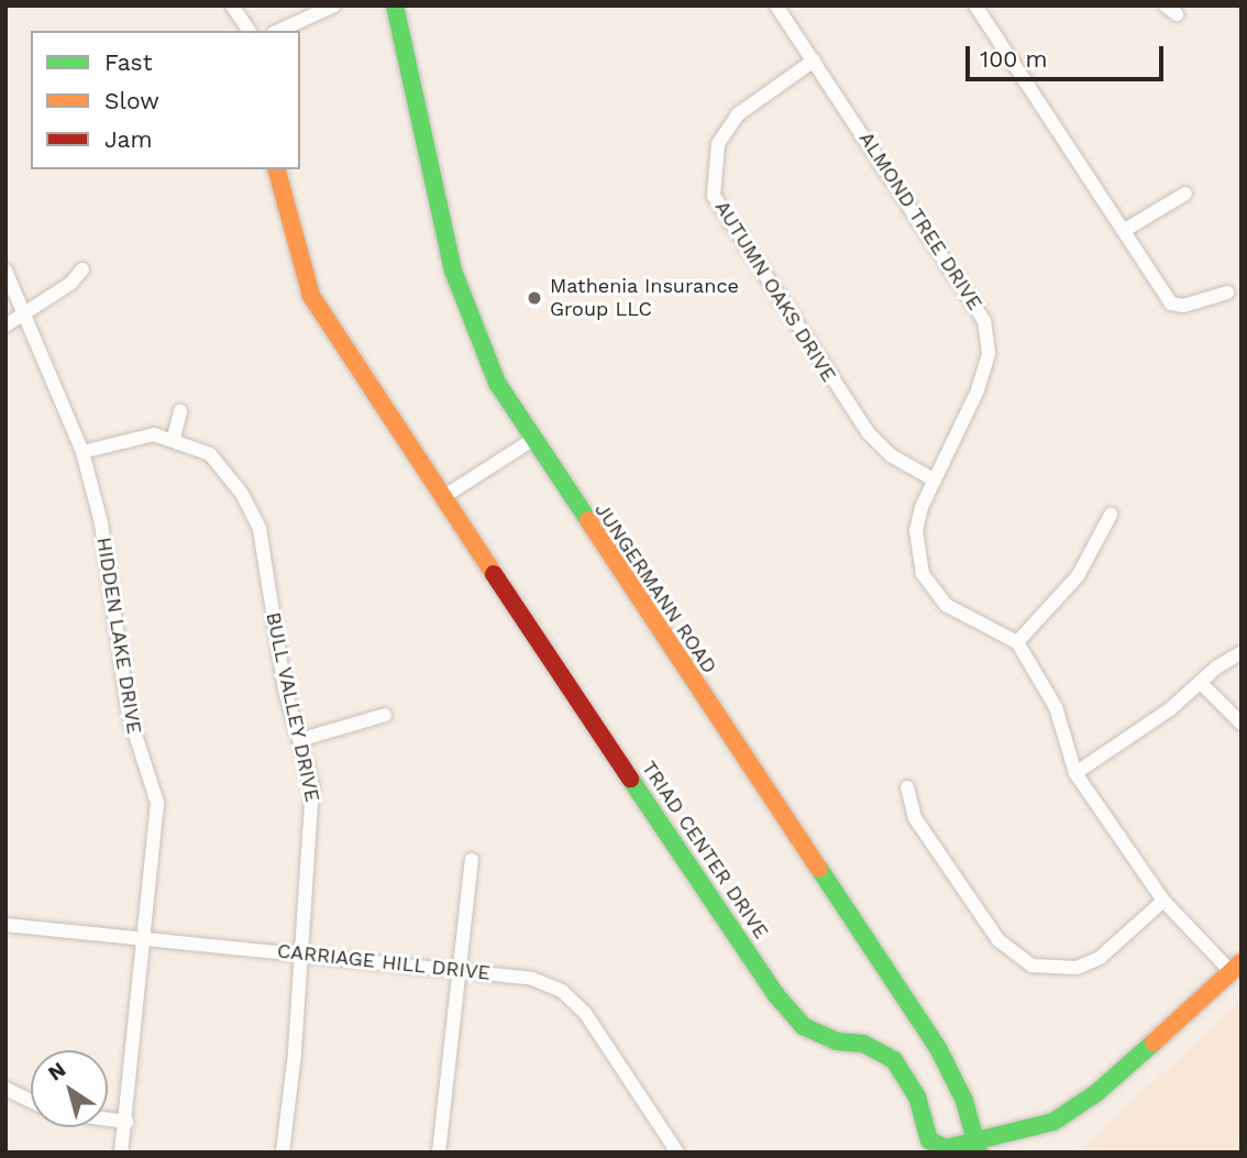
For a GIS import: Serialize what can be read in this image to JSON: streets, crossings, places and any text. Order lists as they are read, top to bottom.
{
  "streets": {
    "street": [
      "ALMOND TREE DRIVE",
      "AUTUMN OAKS DRIVE",
      "JUNGERMANN ROAD",
      "HIDDEN LAKE DRIVE",
      "BULL VALLEY DRIVE",
      "TRIAD CENTER DRIVE",
      "CARRIAGE HILL DRIVE"
    ]
  },
  "crossings": [
    ["ALMOND TREE DRIVE", "AUTUMN OAKS DRIVE"],
    ["JUNGERMANN ROAD", "TRIAD CENTER DRIVE"],
    ["HIDDEN LAKE DRIVE", "BULL VALLEY DRIVE"],
    ["HIDDEN LAKE DRIVE", "CARRIAGE HILL DRIVE"],
    ["BULL VALLEY DRIVE", "CARRIAGE HILL DRIVE"]
  ],
  "places": ["Mathenia Insurance Group LLC"],
  "legend": ["Fast", "Slow", "Jam"],
  "scale_bar": "100 m",
  "north": "top left"
}
